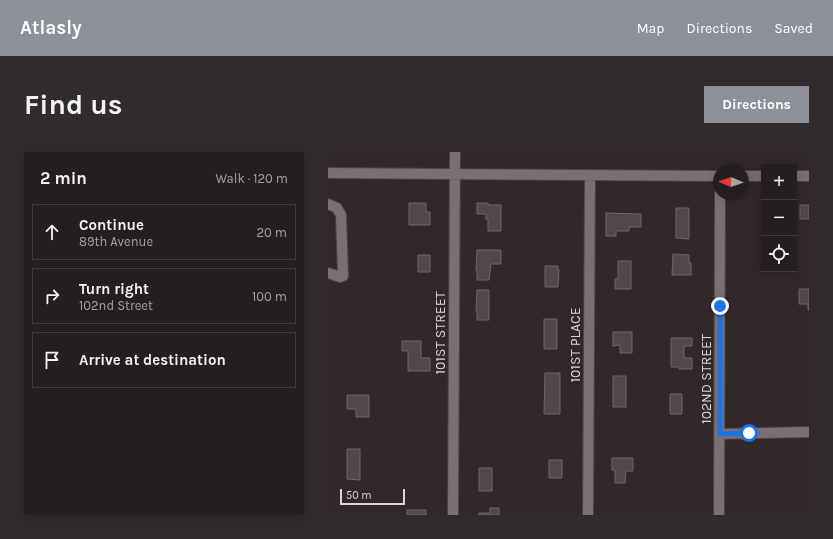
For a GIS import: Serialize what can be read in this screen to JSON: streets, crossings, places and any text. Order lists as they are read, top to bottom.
{
  "streets": {
    "street": ["101ST STREET", "101ST PLACE", "102ND STREET"]
  },
  "scale_bar": "50 m",
  "north": "left",
  "page": {
    "header": "Atlasly",
    "nav": ["Map", "Directions", "Saved"],
    "buttons": "Directions",
    "title": "Find us",
    "heading": ["2 min", "Walk · 120 m"],
    "map_buttons": ["+", "−"],
    "list": [
      ["Continue", "89th Avenue", "20 m"],
      ["Turn right", "102nd Street", "100 m"],
      "Arrive at destination"
    ],
    "scale": "50 m"
  }
}
